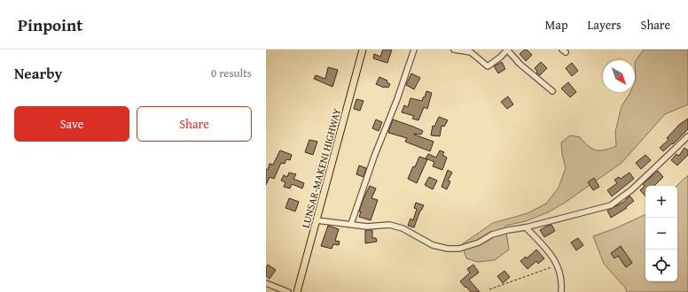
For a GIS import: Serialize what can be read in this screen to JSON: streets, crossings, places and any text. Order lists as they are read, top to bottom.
{
  "streets": {
    "main road": ["LUNSAR-MAKENI HIGHWAY"]
  },
  "north": "bottom right",
  "page": {
    "header": "Pinpoint",
    "nav": ["Map", "Layers", "Share"],
    "heading": ["Nearby", "0 results"],
    "buttons": ["Save", "Share"],
    "map_buttons": ["+", "−"]
  }
}
